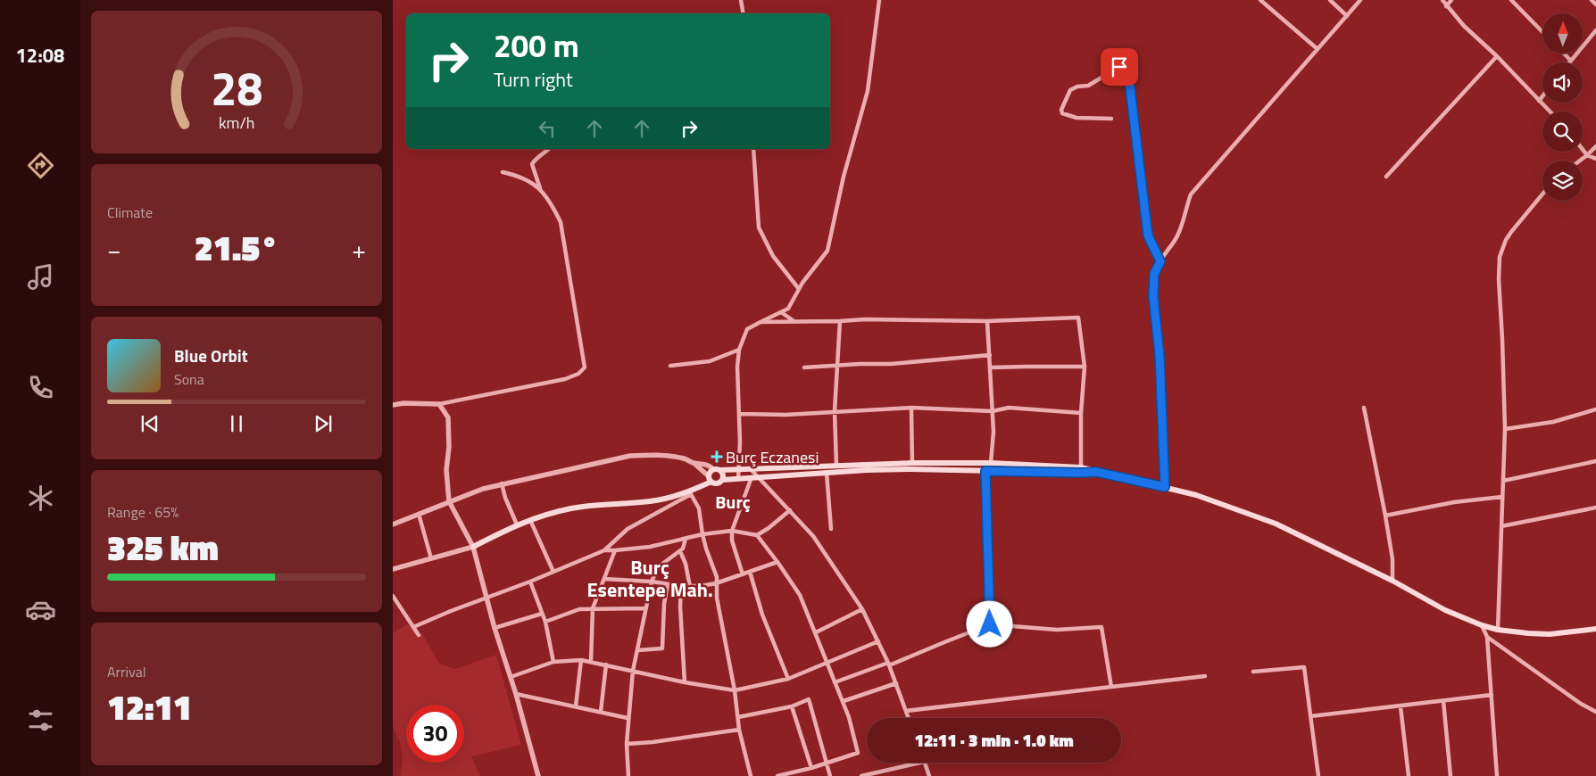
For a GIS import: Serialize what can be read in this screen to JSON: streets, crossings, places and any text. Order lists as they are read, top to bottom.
{
  "districts": ["Burç", "Burç Esentepe Mah."],
  "places": {
    "health": ["Burç Eczanesi"]
  },
  "north": "top",
  "page": {
    "tabs": "12:08",
    "turn": ["200 m", "Turn right"],
    "tile": [
      "Climate",
      ["Range · 65%", "325 km"],
      ["Arrival", "12:11"]
    ],
    "heat": ["−", "21.5°", "+"],
    "song": ["Blue Orbit", "Sona"],
    "limit": "30",
    "trip": "12:11 · 3 min · 1.0 km",
    "gauge": ["28", "km/h"]
  }
}
